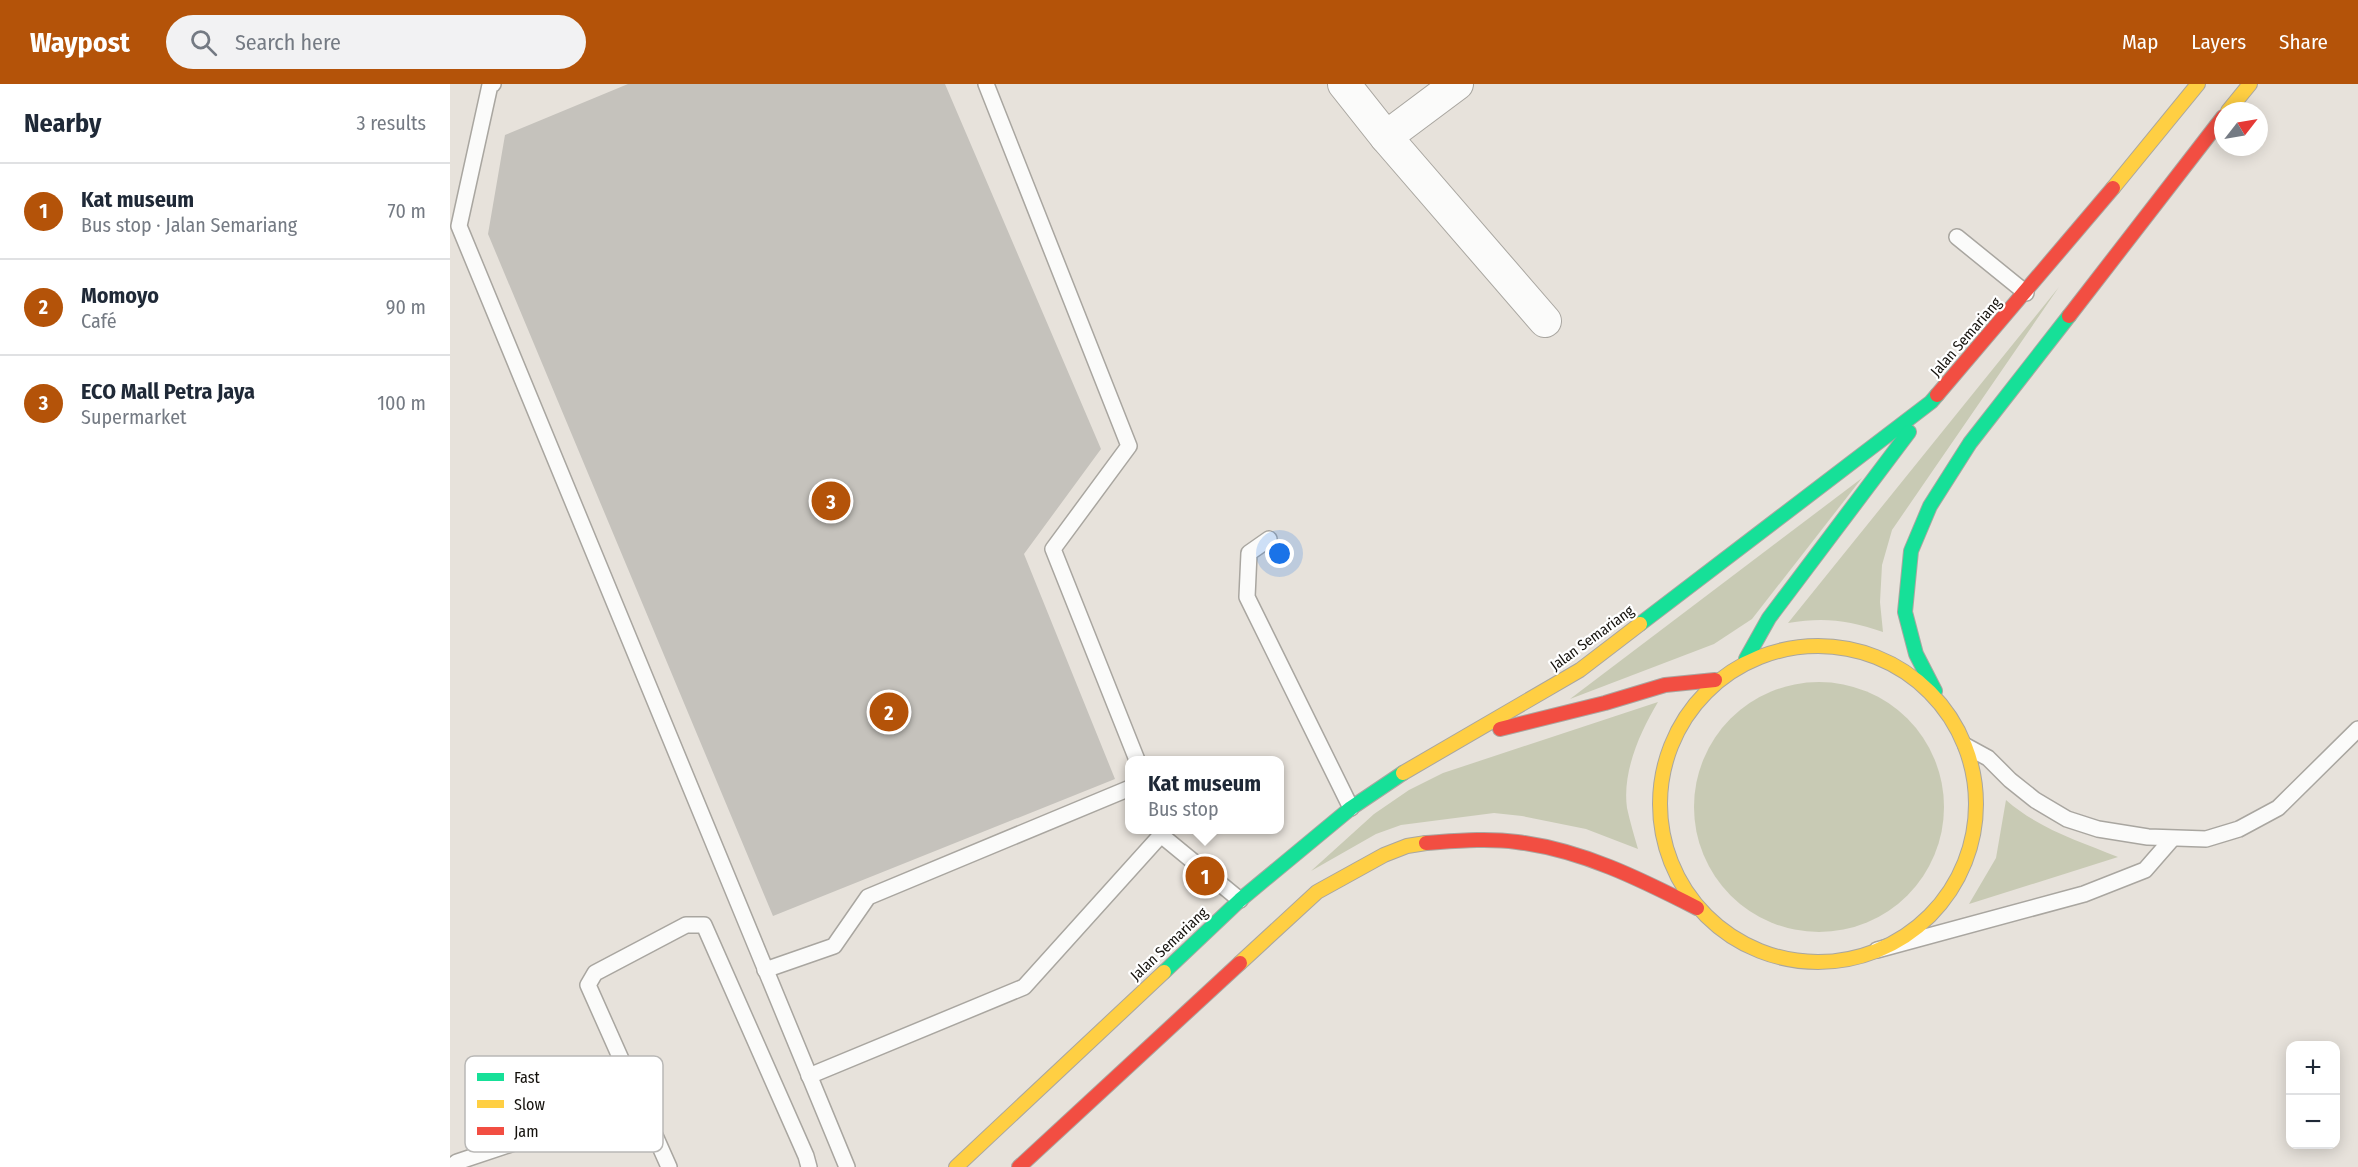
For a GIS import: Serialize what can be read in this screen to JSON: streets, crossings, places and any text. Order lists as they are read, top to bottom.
{
  "streets": {
    "main road": ["Jalan Semariang"]
  },
  "legend": ["Fast", "Slow", "Jam"],
  "north": "top right",
  "page": {
    "header": "Waypost",
    "search": "Search here",
    "nav": ["Map", "Layers", "Share"],
    "heading": ["Nearby", "3 results"],
    "list": [
      {
        "mark": "1",
        "name": "Kat museum",
        "note": "Bus stop · Jalan Semariang",
        "value": "70 m"
      },
      {
        "mark": "2",
        "name": "Momoyo",
        "note": "Café",
        "value": "90 m"
      },
      {
        "mark": "3",
        "name": "ECO Mall Petra Jaya",
        "note": "Supermarket",
        "value": "100 m"
      }
    ],
    "pins": ["3", "2", "1"],
    "popup": ["Kat museum", "Bus stop"],
    "map_buttons": ["+", "−"]
  }
}
